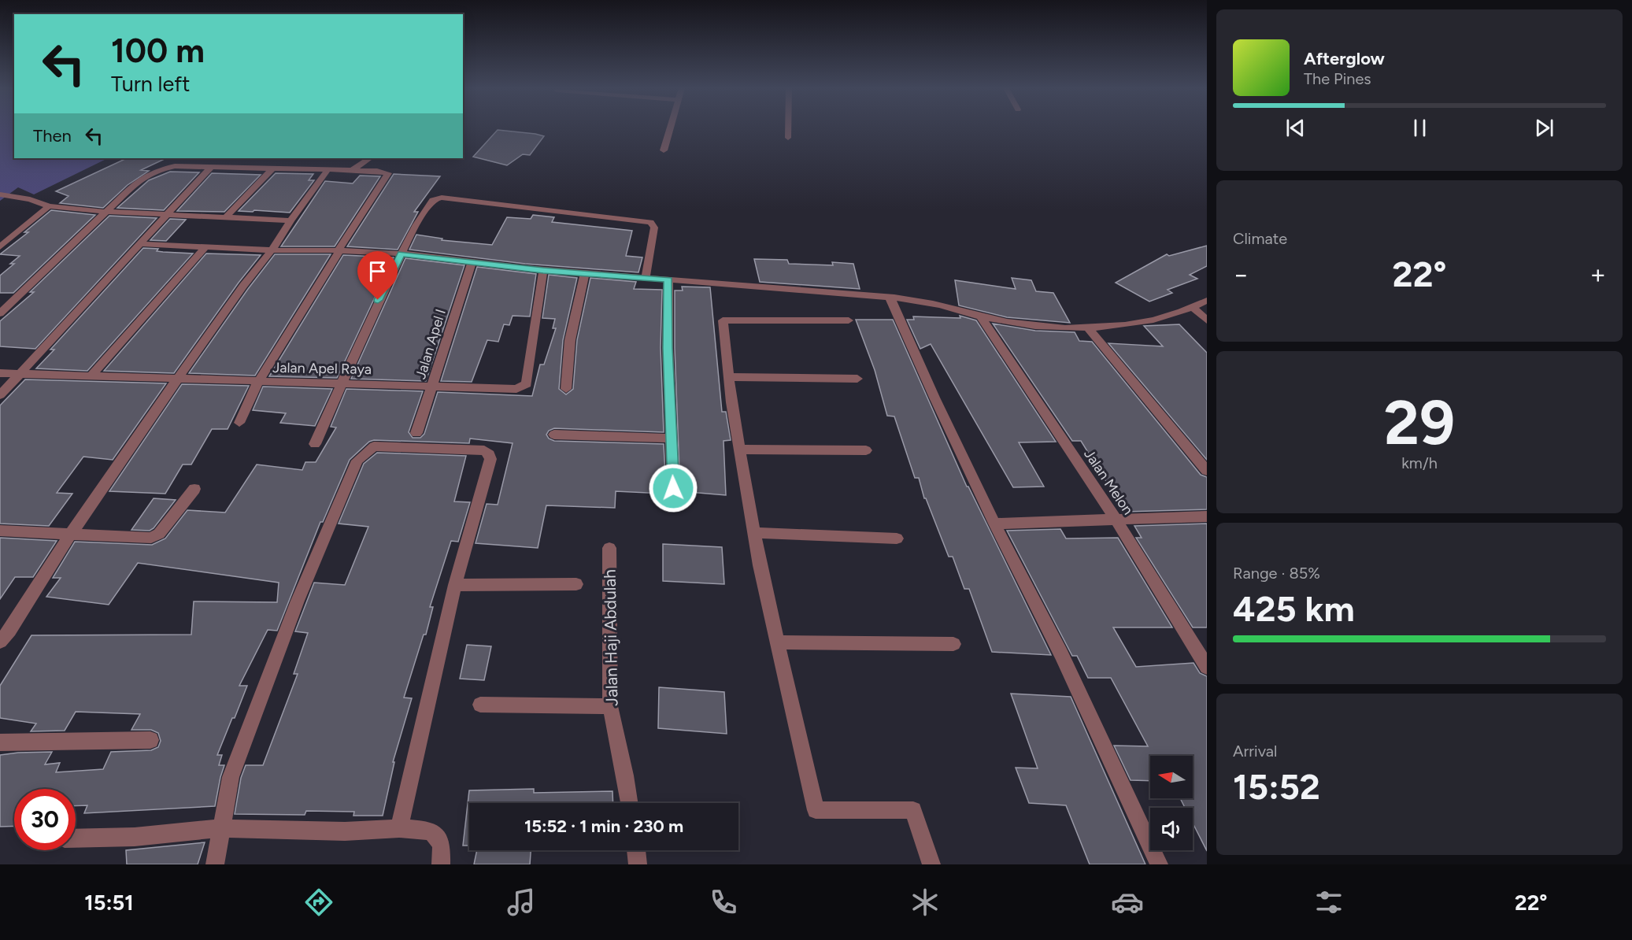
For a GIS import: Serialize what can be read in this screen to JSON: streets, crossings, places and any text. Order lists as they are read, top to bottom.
{
  "streets": {
    "street": [
      "Jalan Apel I",
      "Jalan Apel Raya",
      "Jalan Melon",
      "Jalan Haji Abdulah"
    ]
  },
  "crossings": [
    ["Jalan Apel I", "Jalan Apel Raya"]
  ],
  "north": "left",
  "page": {
    "turn": ["100 m", "Turn left"],
    "song": ["Afterglow", "The Pines"],
    "then": "Then",
    "tile": [
      "Climate",
      ["29", "km/h"],
      ["Range · 85%", "425 km"],
      ["Arrival", "15:52"]
    ],
    "heat": ["−", "22°", "+"],
    "limit": "30",
    "trip": "15:52 · 1 min · 230 m",
    "tabs": ["15:51", "22°"]
  }
}
